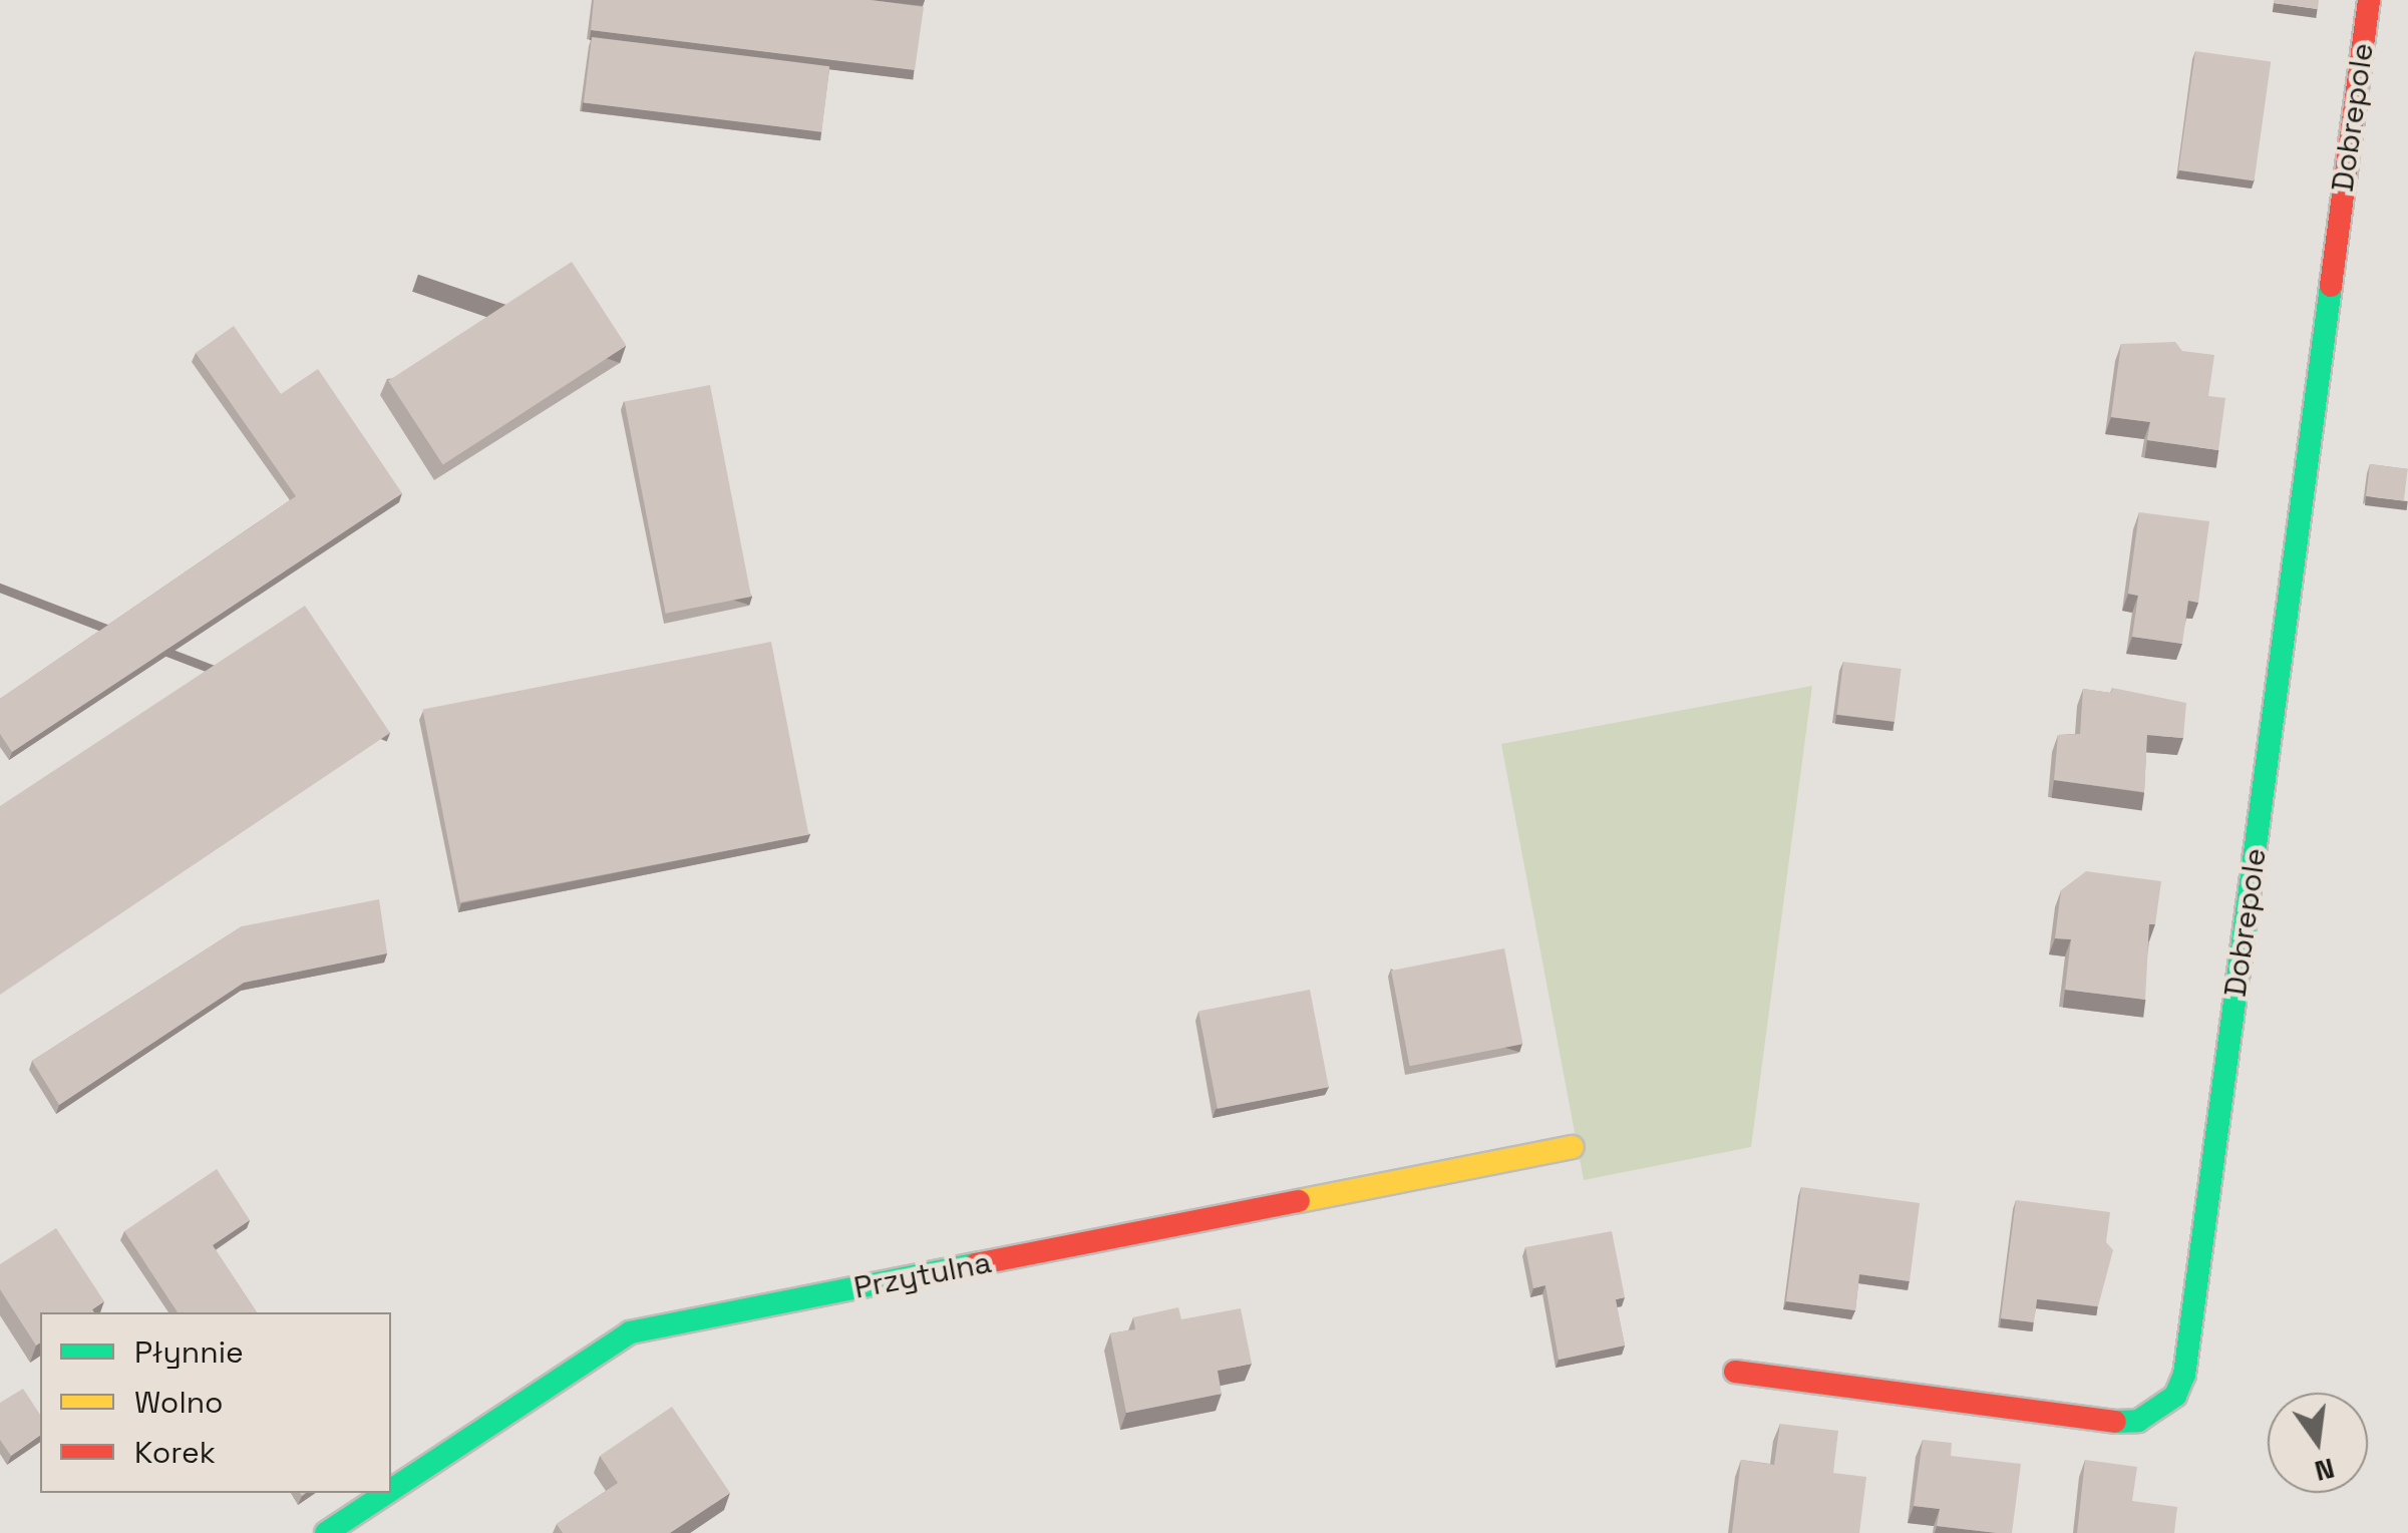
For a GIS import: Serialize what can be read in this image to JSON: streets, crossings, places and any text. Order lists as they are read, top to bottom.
{
  "streets": {
    "street": ["Dobrepole", "Przytulna"]
  },
  "legend": ["Płynnie", "Wolno", "Korek"],
  "north": "bottom"
}
